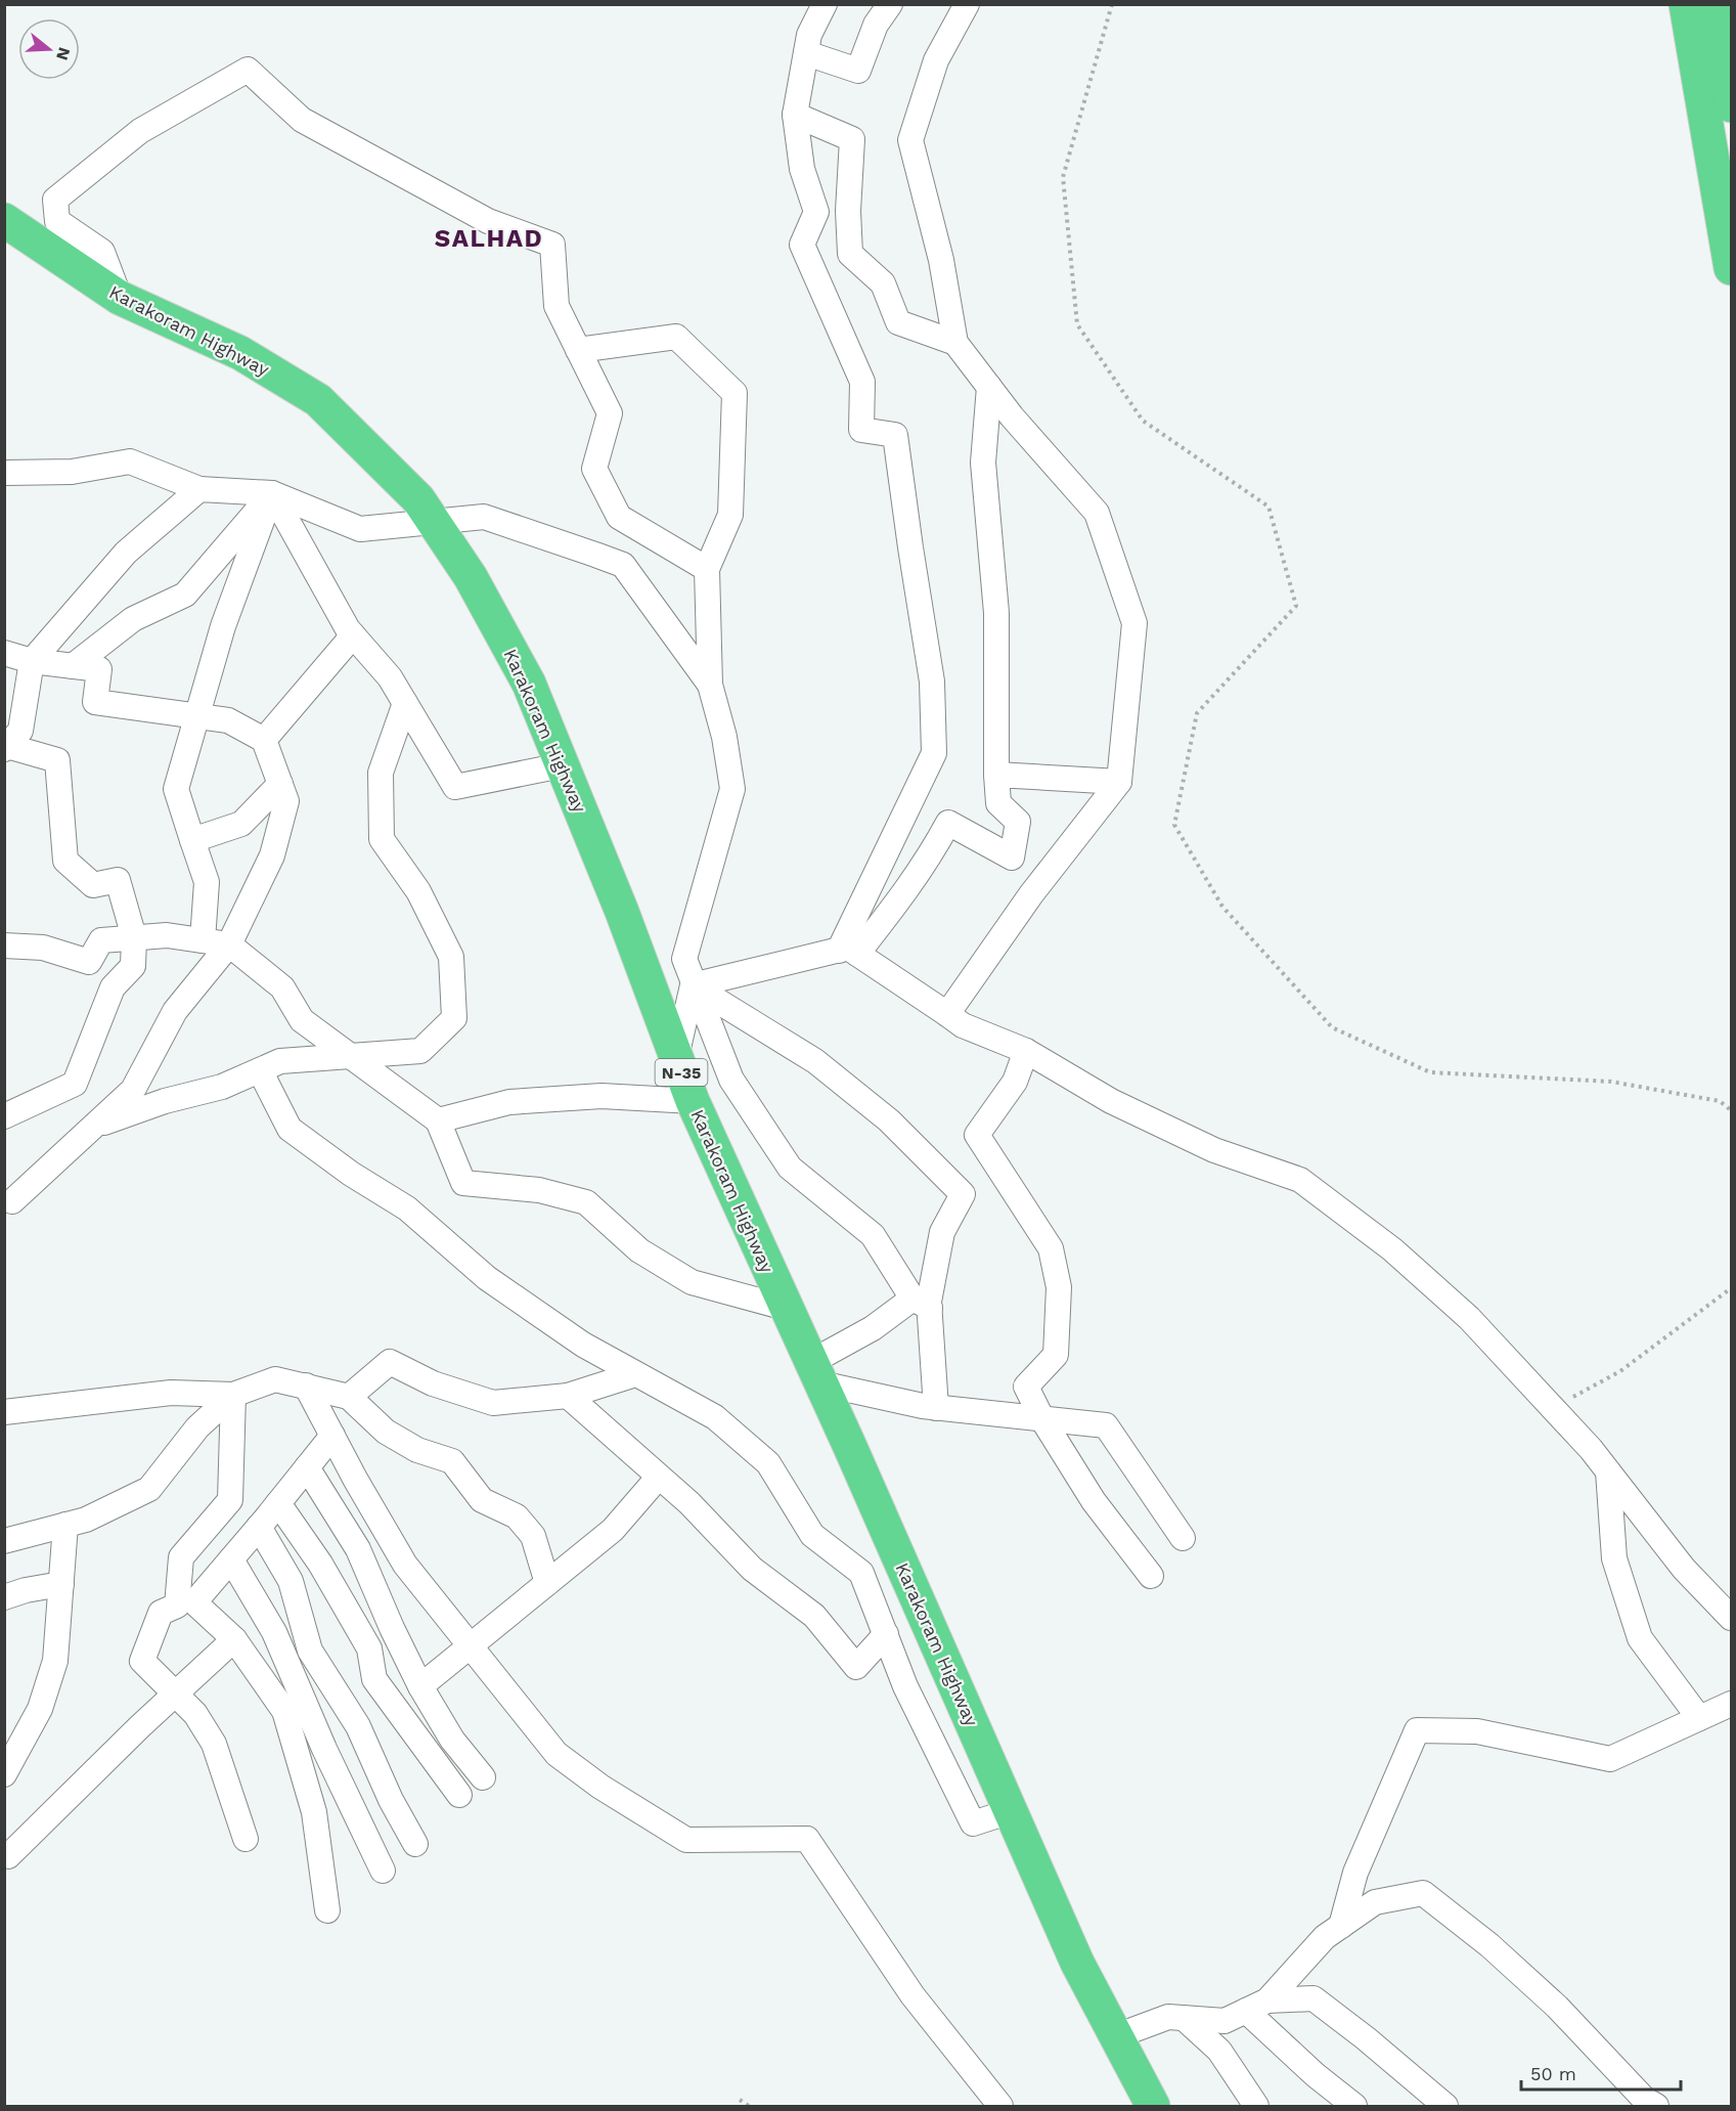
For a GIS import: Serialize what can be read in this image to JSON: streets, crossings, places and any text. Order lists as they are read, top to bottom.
{
  "streets": {
    "highway": ["Karakoram Highway", "N-35"]
  },
  "districts": ["SALHAD"],
  "scale_bar": "50 m",
  "north": "right"
}
